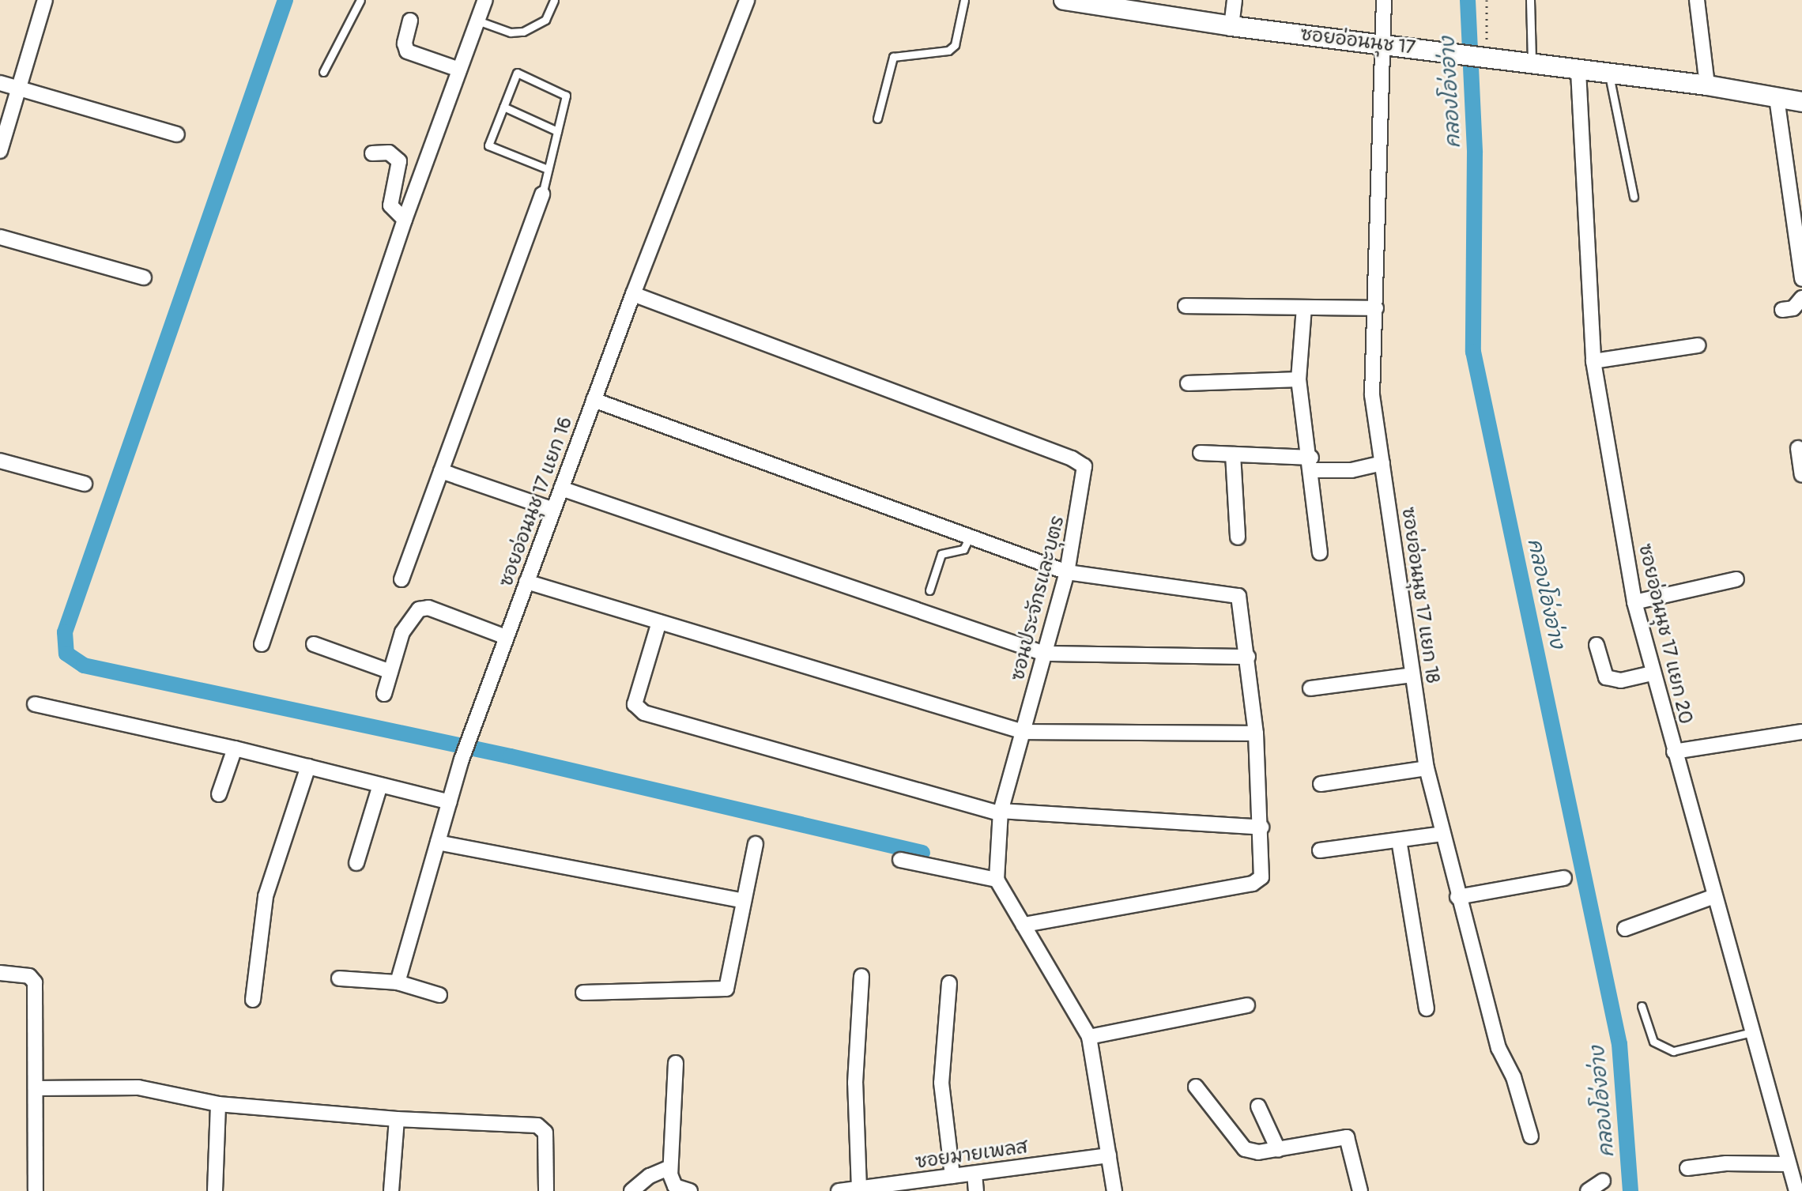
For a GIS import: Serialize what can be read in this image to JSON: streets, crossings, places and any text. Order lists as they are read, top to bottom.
{
  "streets": {
    "street": [
      "ซอยอ่อนนุช 17",
      "ซอยอ่อนนุช 17 แยก 16",
      "ซอยอ่อนนุช 17 แยก 18",
      "ซอนประจักรและบุตร",
      "ซอยอ่อนนุช 17 แยก 20",
      "ซอยมายเพลส"
    ]
  },
  "crossings": [
    ["ซอยอ่อนนุช 17", "ซอยอ่อนนุช 17 แยก 18"],
    ["ซอยอ่อนนุช 17", "ซอยอ่อนนุช 17 แยก 20"],
    ["ซอยอ่อนนุช 17 แยก 16", "ซอนประจักรและบุตร"]
  ],
  "water": ["คลองโอ่งอ่าง"]
}
